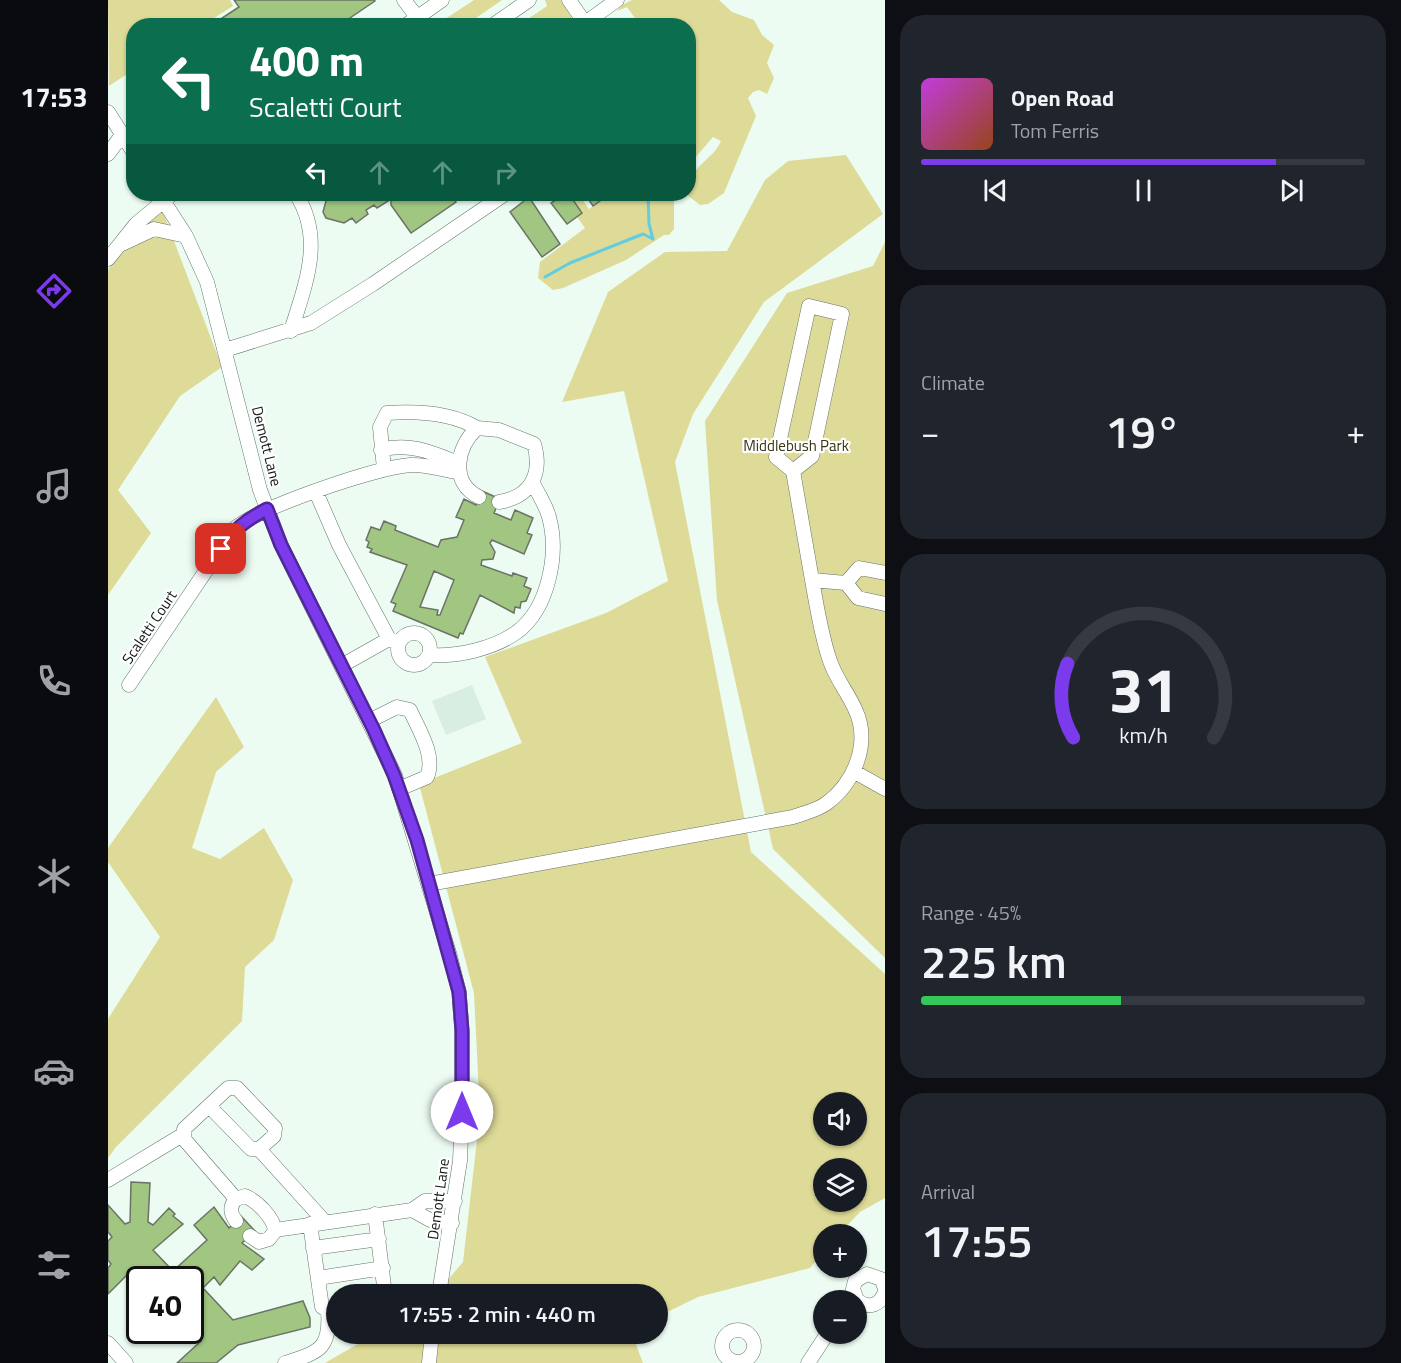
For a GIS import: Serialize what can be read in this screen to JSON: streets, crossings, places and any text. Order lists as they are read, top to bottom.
{
  "streets": {
    "street": ["Demott Lane", "Scaletti Court"]
  },
  "crossings": [
    ["Demott Lane", "Scaletti Court"]
  ],
  "parks": ["Middlebush Park"],
  "page": {
    "tabs": "17:53",
    "turn": ["400 m", "Scaletti Court"],
    "song": ["Open Road", "Tom Ferris"],
    "tile": [
      "Climate",
      ["Range · 45%", "225 km"],
      ["Arrival", "17:55"]
    ],
    "heat": ["−", "19°", "+"],
    "map_buttons": ["+", "−"],
    "limit": "40",
    "trip": "17:55 · 2 min · 440 m",
    "gauge": ["31", "km/h"]
  }
}
